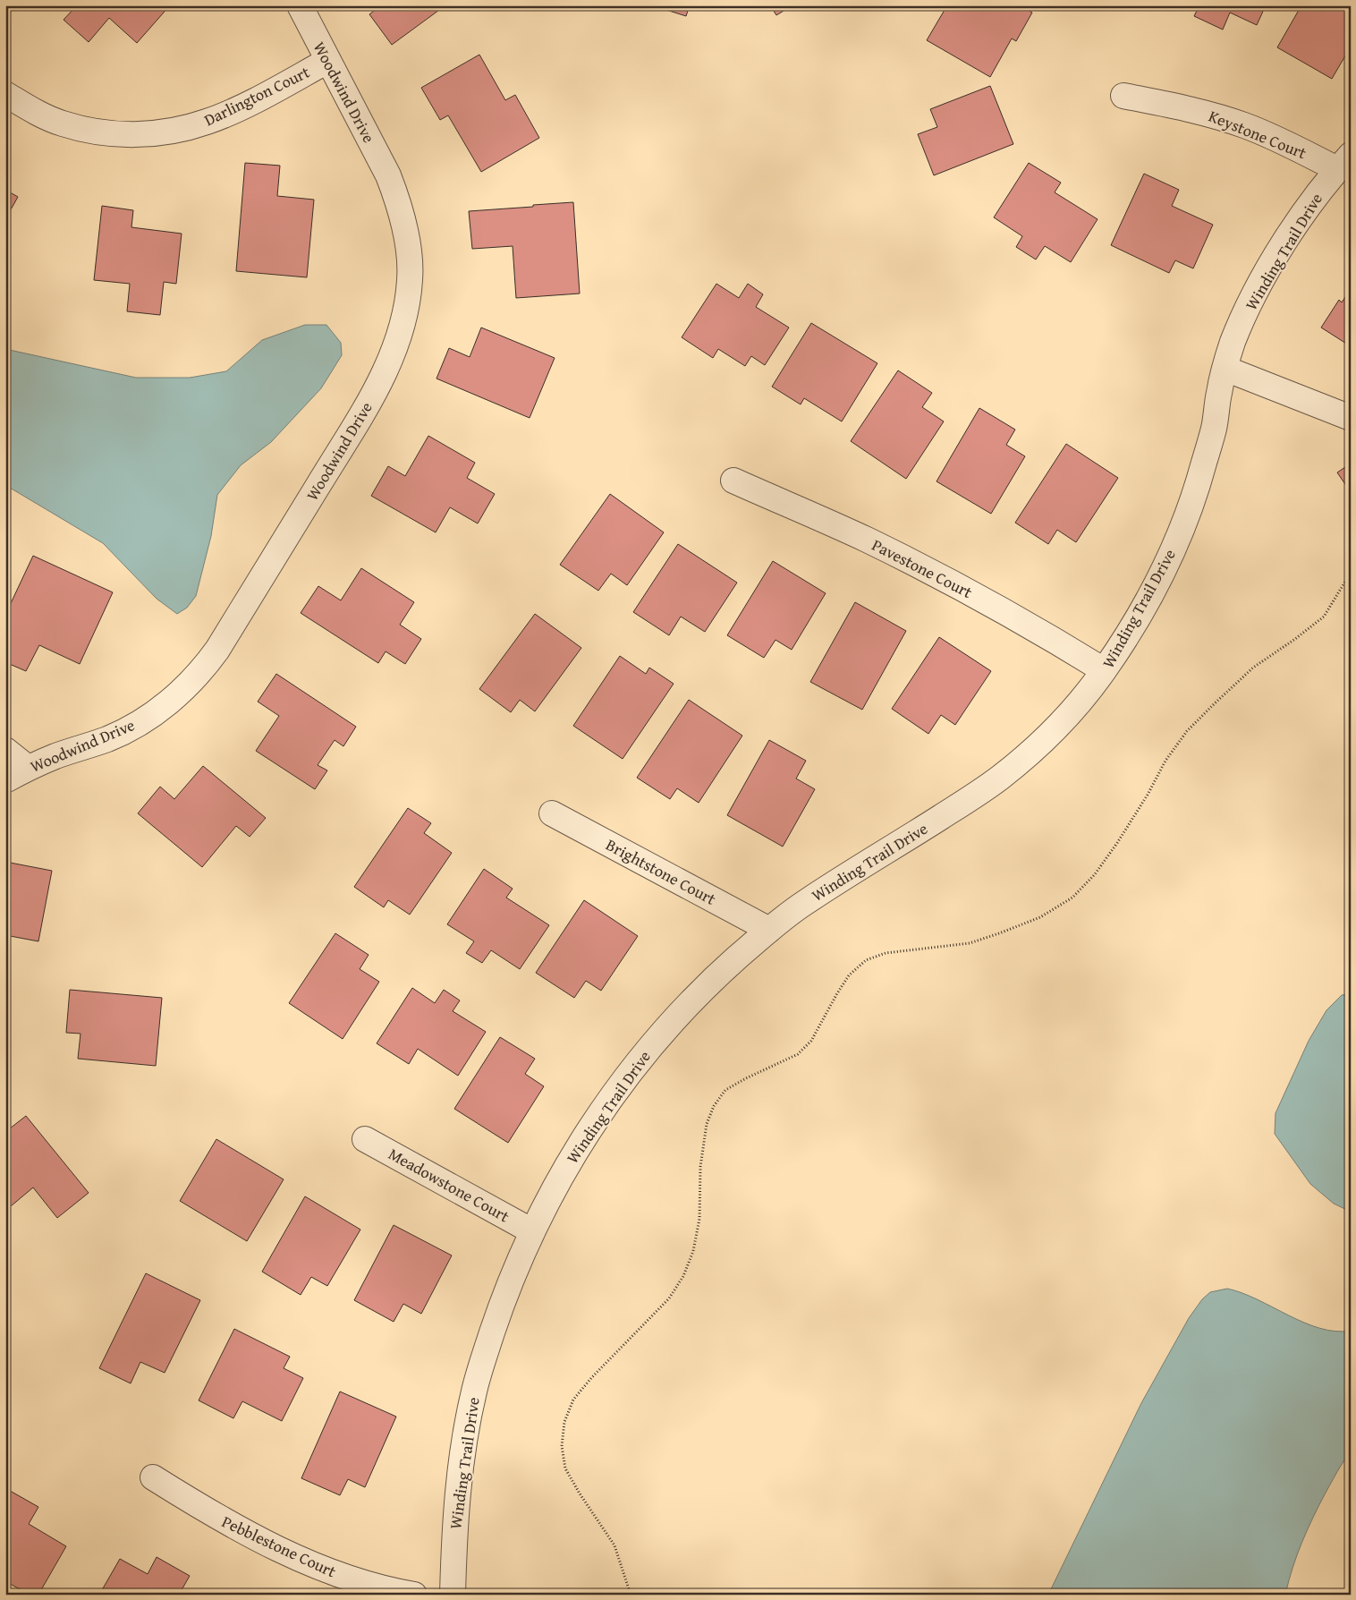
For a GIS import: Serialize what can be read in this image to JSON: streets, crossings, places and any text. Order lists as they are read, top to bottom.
{
  "streets": {
    "street": [
      "Woodwind Drive",
      "Darlington Court",
      "Keystone Court",
      "Winding Trail Drive",
      "Pavestone Court",
      "Brightstone Court",
      "Meadowstone Court",
      "Pebblestone Court"
    ]
  },
  "crossings": [
    ["Woodwind Drive", "Darlington Court"],
    ["Keystone Court", "Winding Trail Drive"],
    ["Winding Trail Drive", "Pavestone Court"],
    ["Winding Trail Drive", "Brightstone Court"],
    ["Winding Trail Drive", "Meadowstone Court"]
  ]
}
